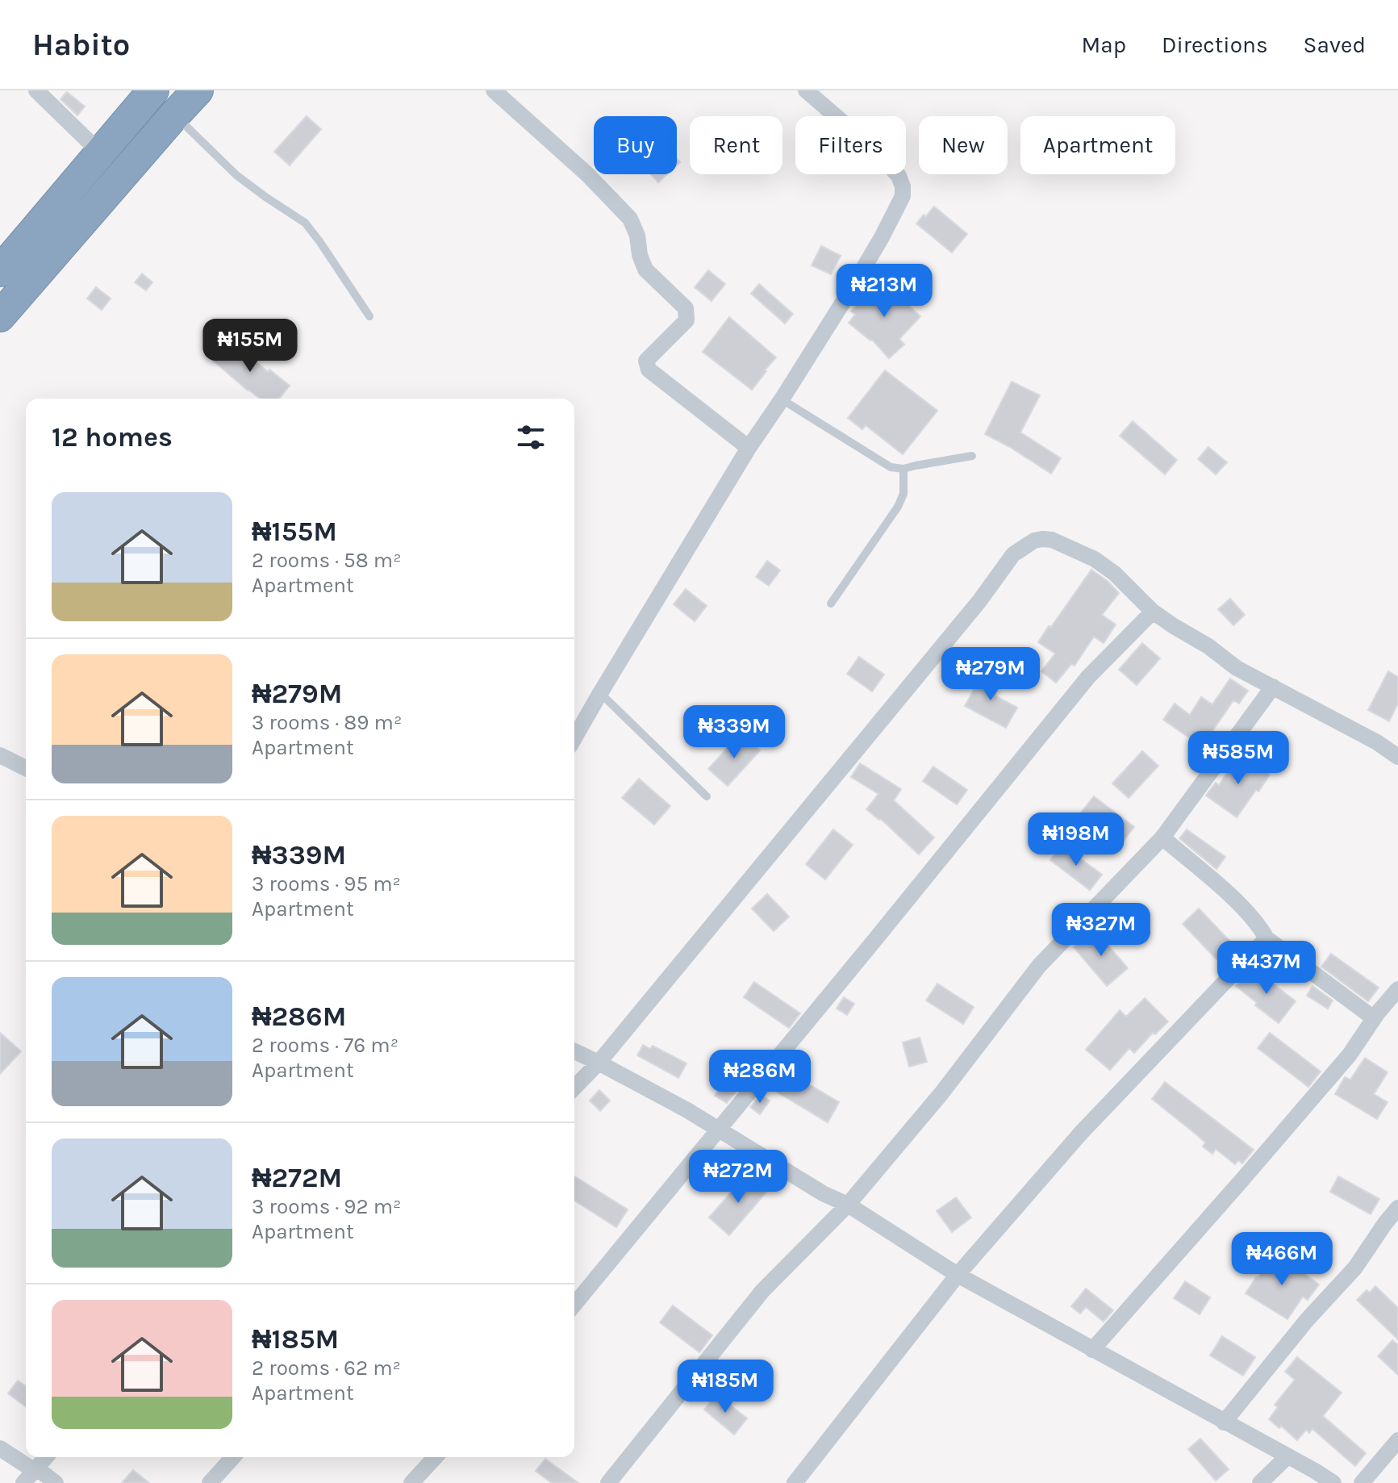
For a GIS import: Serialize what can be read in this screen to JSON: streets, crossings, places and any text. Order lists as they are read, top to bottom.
{
  "page": {
    "header": "Habito",
    "nav": ["Map", "Directions", "Saved"],
    "chip": [
      "Buy",
      "Rent",
      "Filters",
      "New",
      "Apartment"
    ],
    "price": [
      "₦213M",
      "₦155M",
      "₦279M",
      "₦339M",
      "₦585M",
      "₦198M",
      "₦327M",
      "₦437M",
      "₦286M",
      "₦272M",
      "₦466M",
      "₦185M"
    ],
    "heading": "12 homes",
    "list": [
      {
        "name": "₦155M",
        "note": "2 rooms · 58 m² · Apartment"
      },
      {
        "name": "₦279M",
        "note": "3 rooms · 89 m² · Apartment"
      },
      {
        "name": "₦339M",
        "note": "3 rooms · 95 m² · Apartment"
      },
      {
        "name": "₦286M",
        "note": "2 rooms · 76 m² · Apartment"
      },
      {
        "name": "₦272M",
        "note": "3 rooms · 92 m² · Apartment"
      },
      {
        "name": "₦185M",
        "note": "2 rooms · 62 m² · Apartment"
      }
    ]
  }
}
